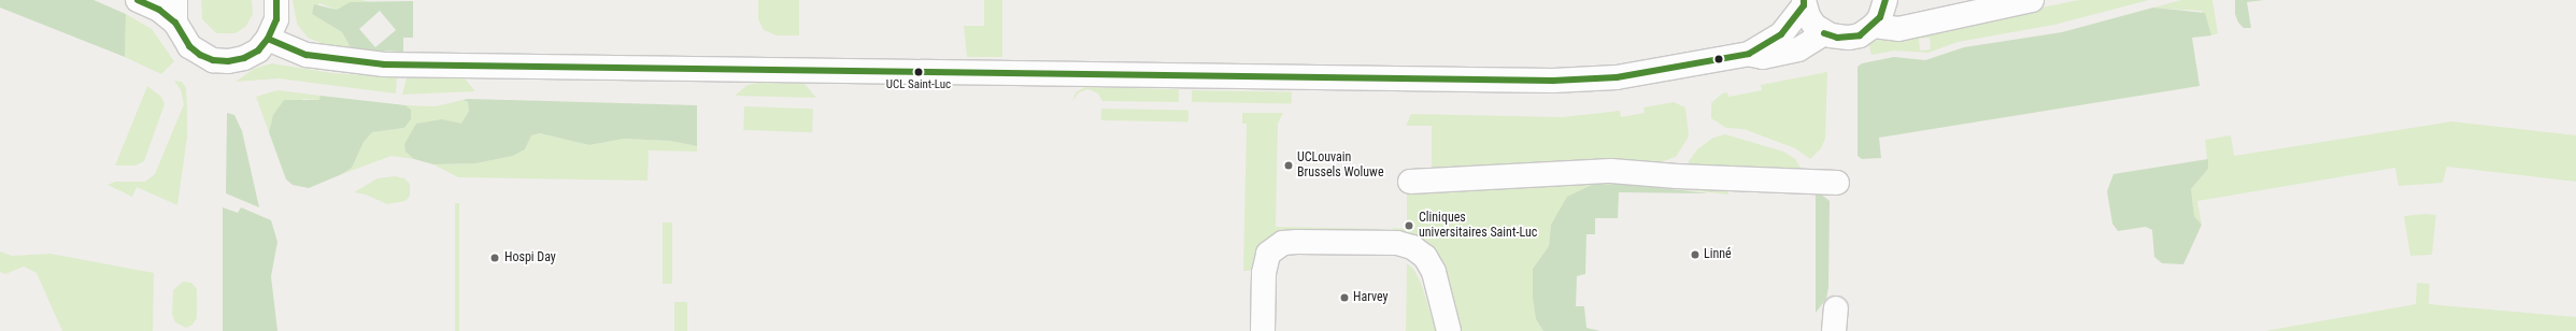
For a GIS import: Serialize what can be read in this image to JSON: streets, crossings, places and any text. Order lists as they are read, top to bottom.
{
  "places": [
    "UCL Saint-Luc",
    "UCLouvain Brussels Woluwe",
    "Cliniques universitaires Saint-Luc",
    "Linné",
    "Hospi Day",
    "Harvey"
  ]
}
